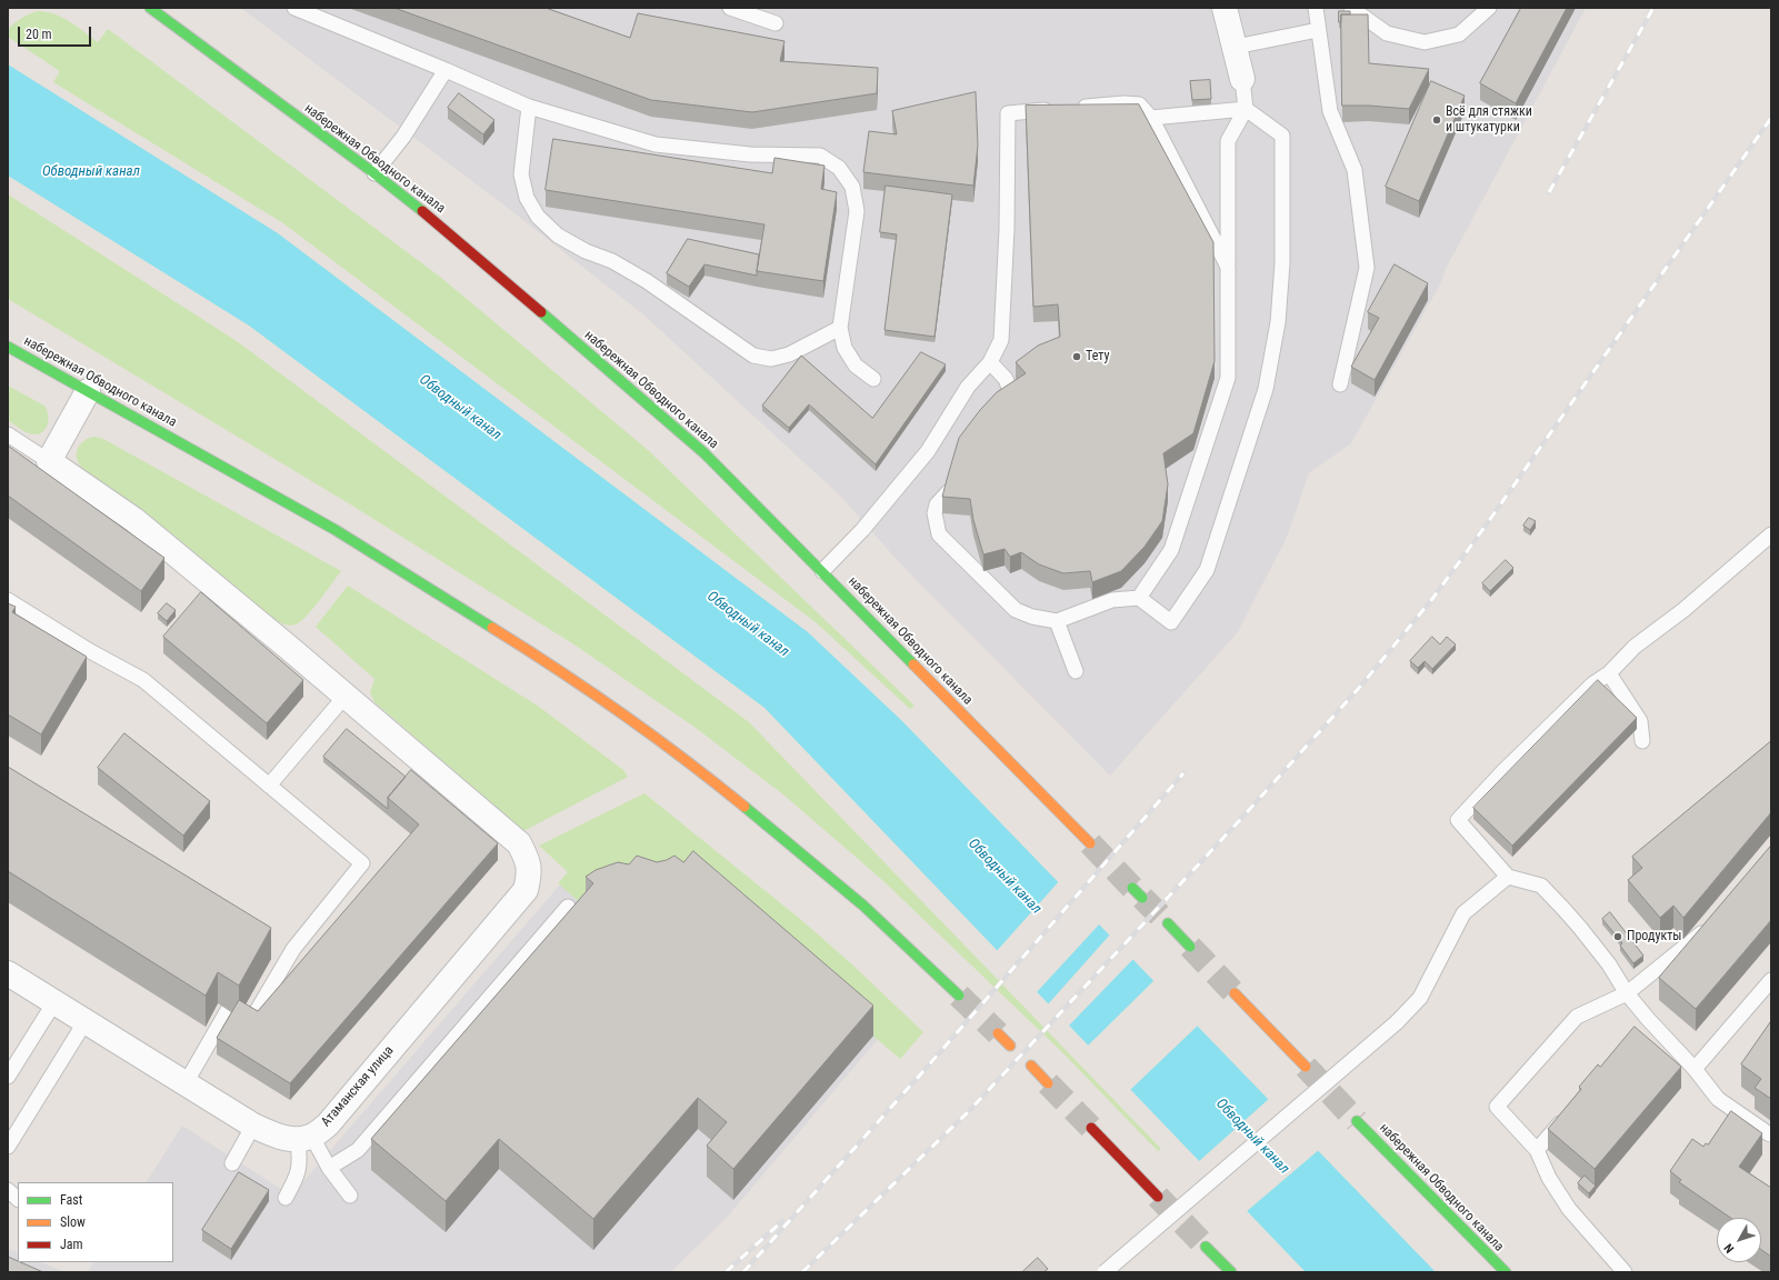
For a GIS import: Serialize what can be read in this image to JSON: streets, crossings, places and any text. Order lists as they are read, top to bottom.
{
  "streets": {
    "main road": ["набережная Обводного канала"],
    "street": ["Атаманская улица"]
  },
  "water": ["Обводный канал"],
  "places": ["Всё для стяжки и штукатурки", "Тету", "Продукты"],
  "legend": ["Fast", "Slow", "Jam"],
  "scale_bar": "20 m",
  "north": "bottom left"
}
